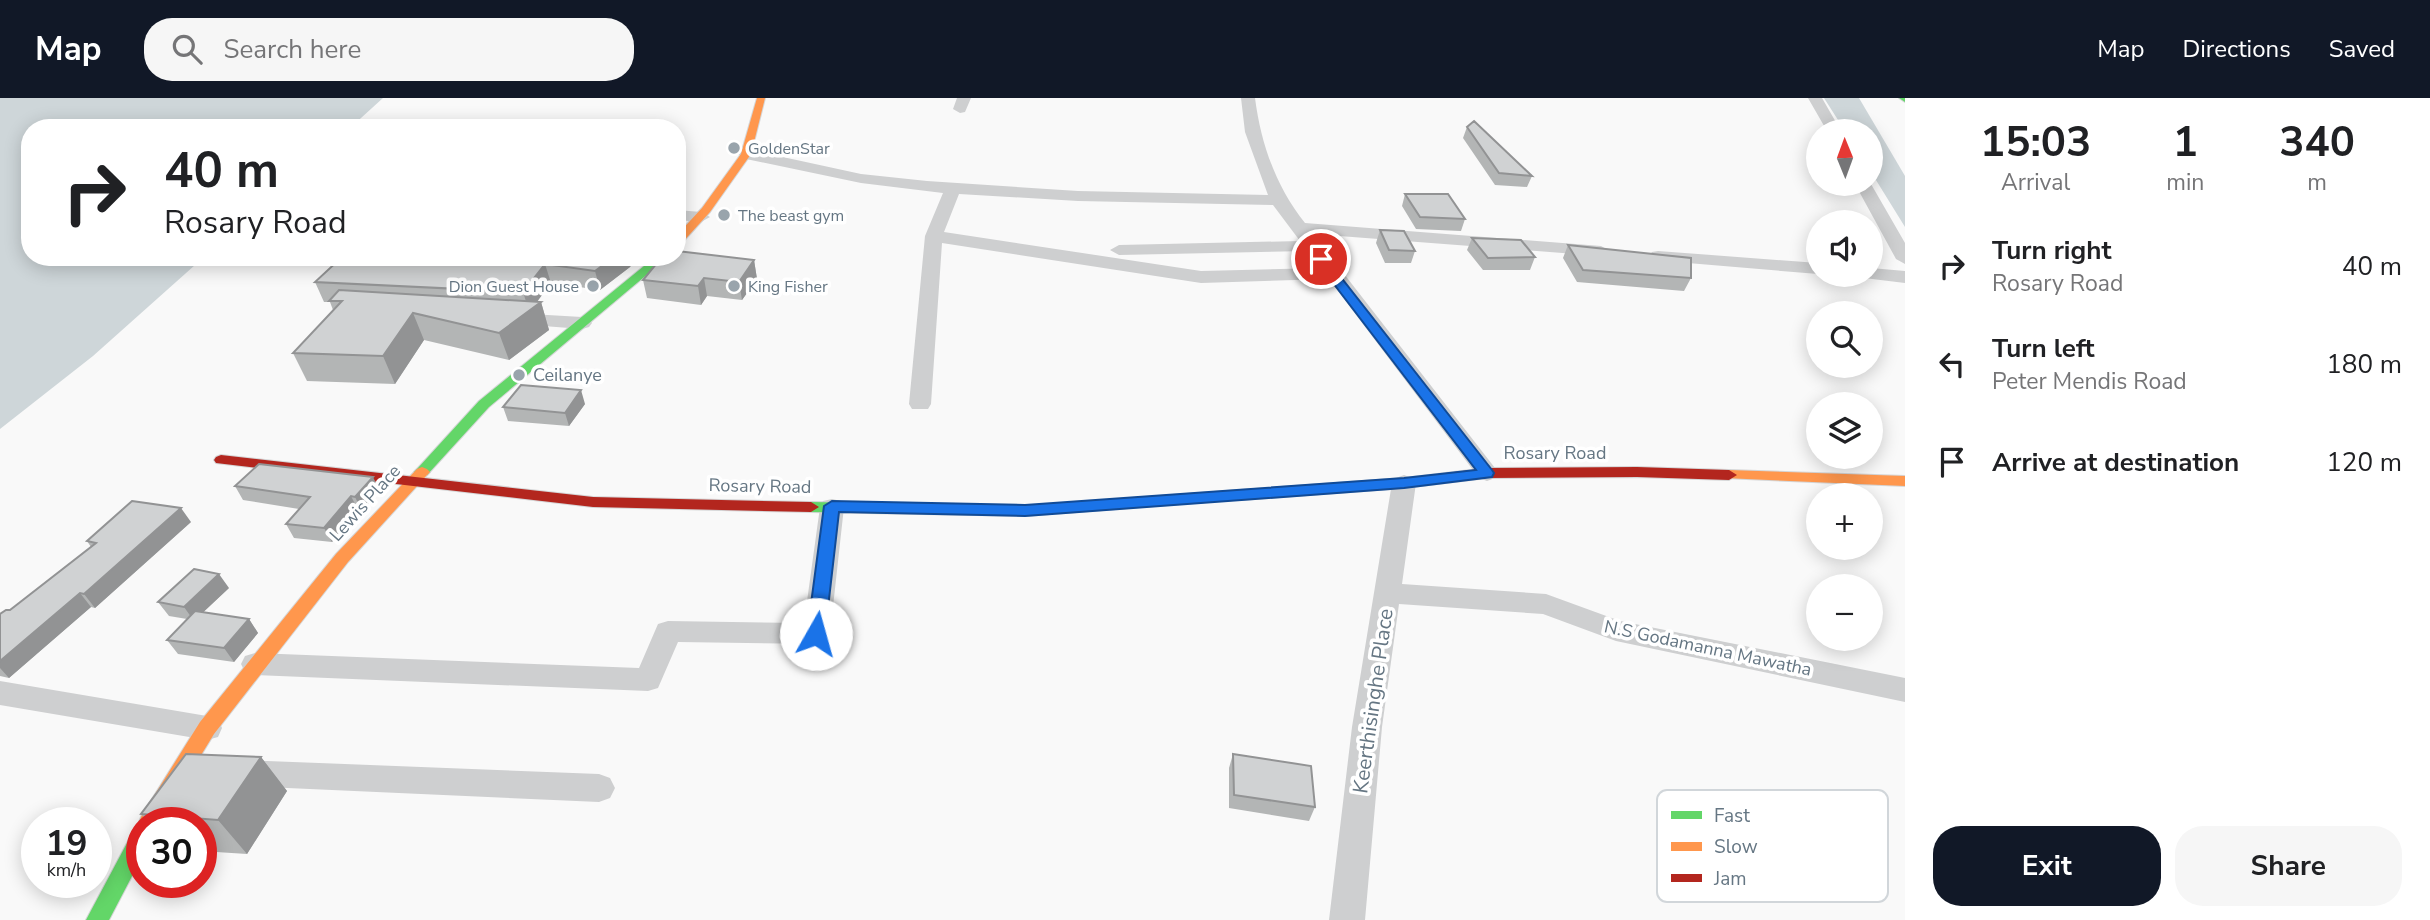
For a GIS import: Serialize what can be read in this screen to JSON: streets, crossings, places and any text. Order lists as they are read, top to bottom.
{
  "streets": {
    "street": [
      "Rosary Road",
      "Lewis Place",
      "N.S Godamanna Mawatha",
      "Keerthisinghe Place"
    ]
  },
  "crossings": [
    ["Rosary Road", "Lewis Place"],
    ["Rosary Road", "Keerthisinghe Place"],
    ["N.S Godamanna Mawatha", "Keerthisinghe Place"]
  ],
  "places": [
    "GoldenStar",
    "The beast gym",
    "Dion Guest House",
    "King Fisher",
    "Ceilanye"
  ],
  "legend": ["Fast", "Slow", "Jam"],
  "north": "top",
  "page": {
    "header": "Map",
    "search": "Search here",
    "nav": ["Map", "Directions", "Saved"],
    "eta": [
      "15:03",
      "Arrival",
      "1",
      "min",
      "340",
      "m"
    ],
    "map_buttons": ["+", "−"],
    "turn": ["40 m", "Rosary Road"],
    "list": [
      {
        "name": "Turn right",
        "note": "Rosary Road",
        "value": "40 m"
      },
      {
        "name": "Turn left",
        "note": "Peter Mendis Road",
        "value": "180 m"
      },
      {
        "name": "Arrive at destination",
        "value": "120 m"
      }
    ],
    "speed": "19 km/h",
    "limit": "30",
    "buttons": ["Exit", "Share"]
  }
}
